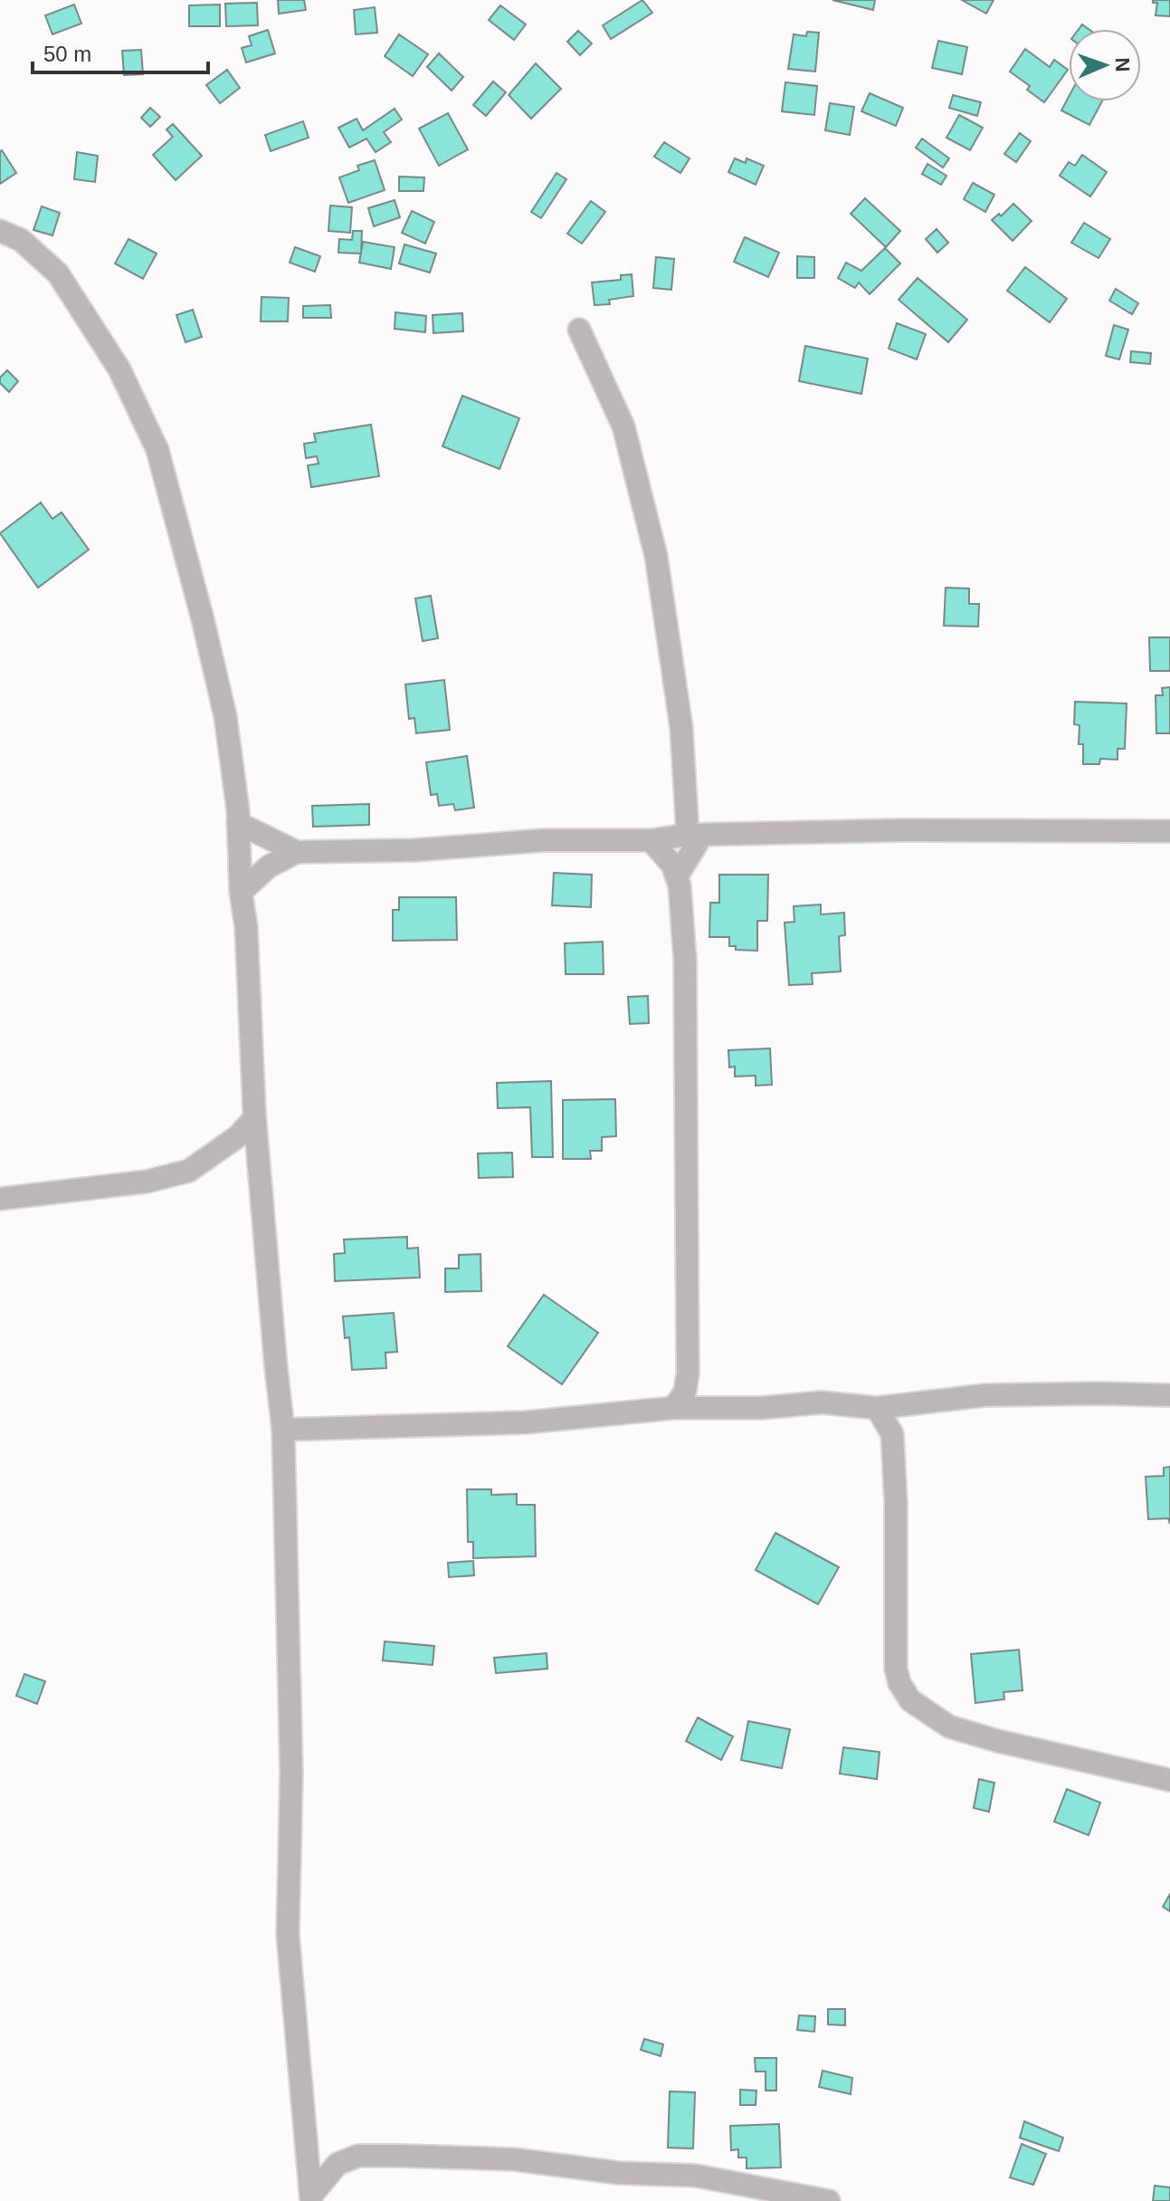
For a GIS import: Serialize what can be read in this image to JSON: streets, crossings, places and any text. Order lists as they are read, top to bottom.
{
  "scale_bar": "50 m",
  "north": "right"
}
